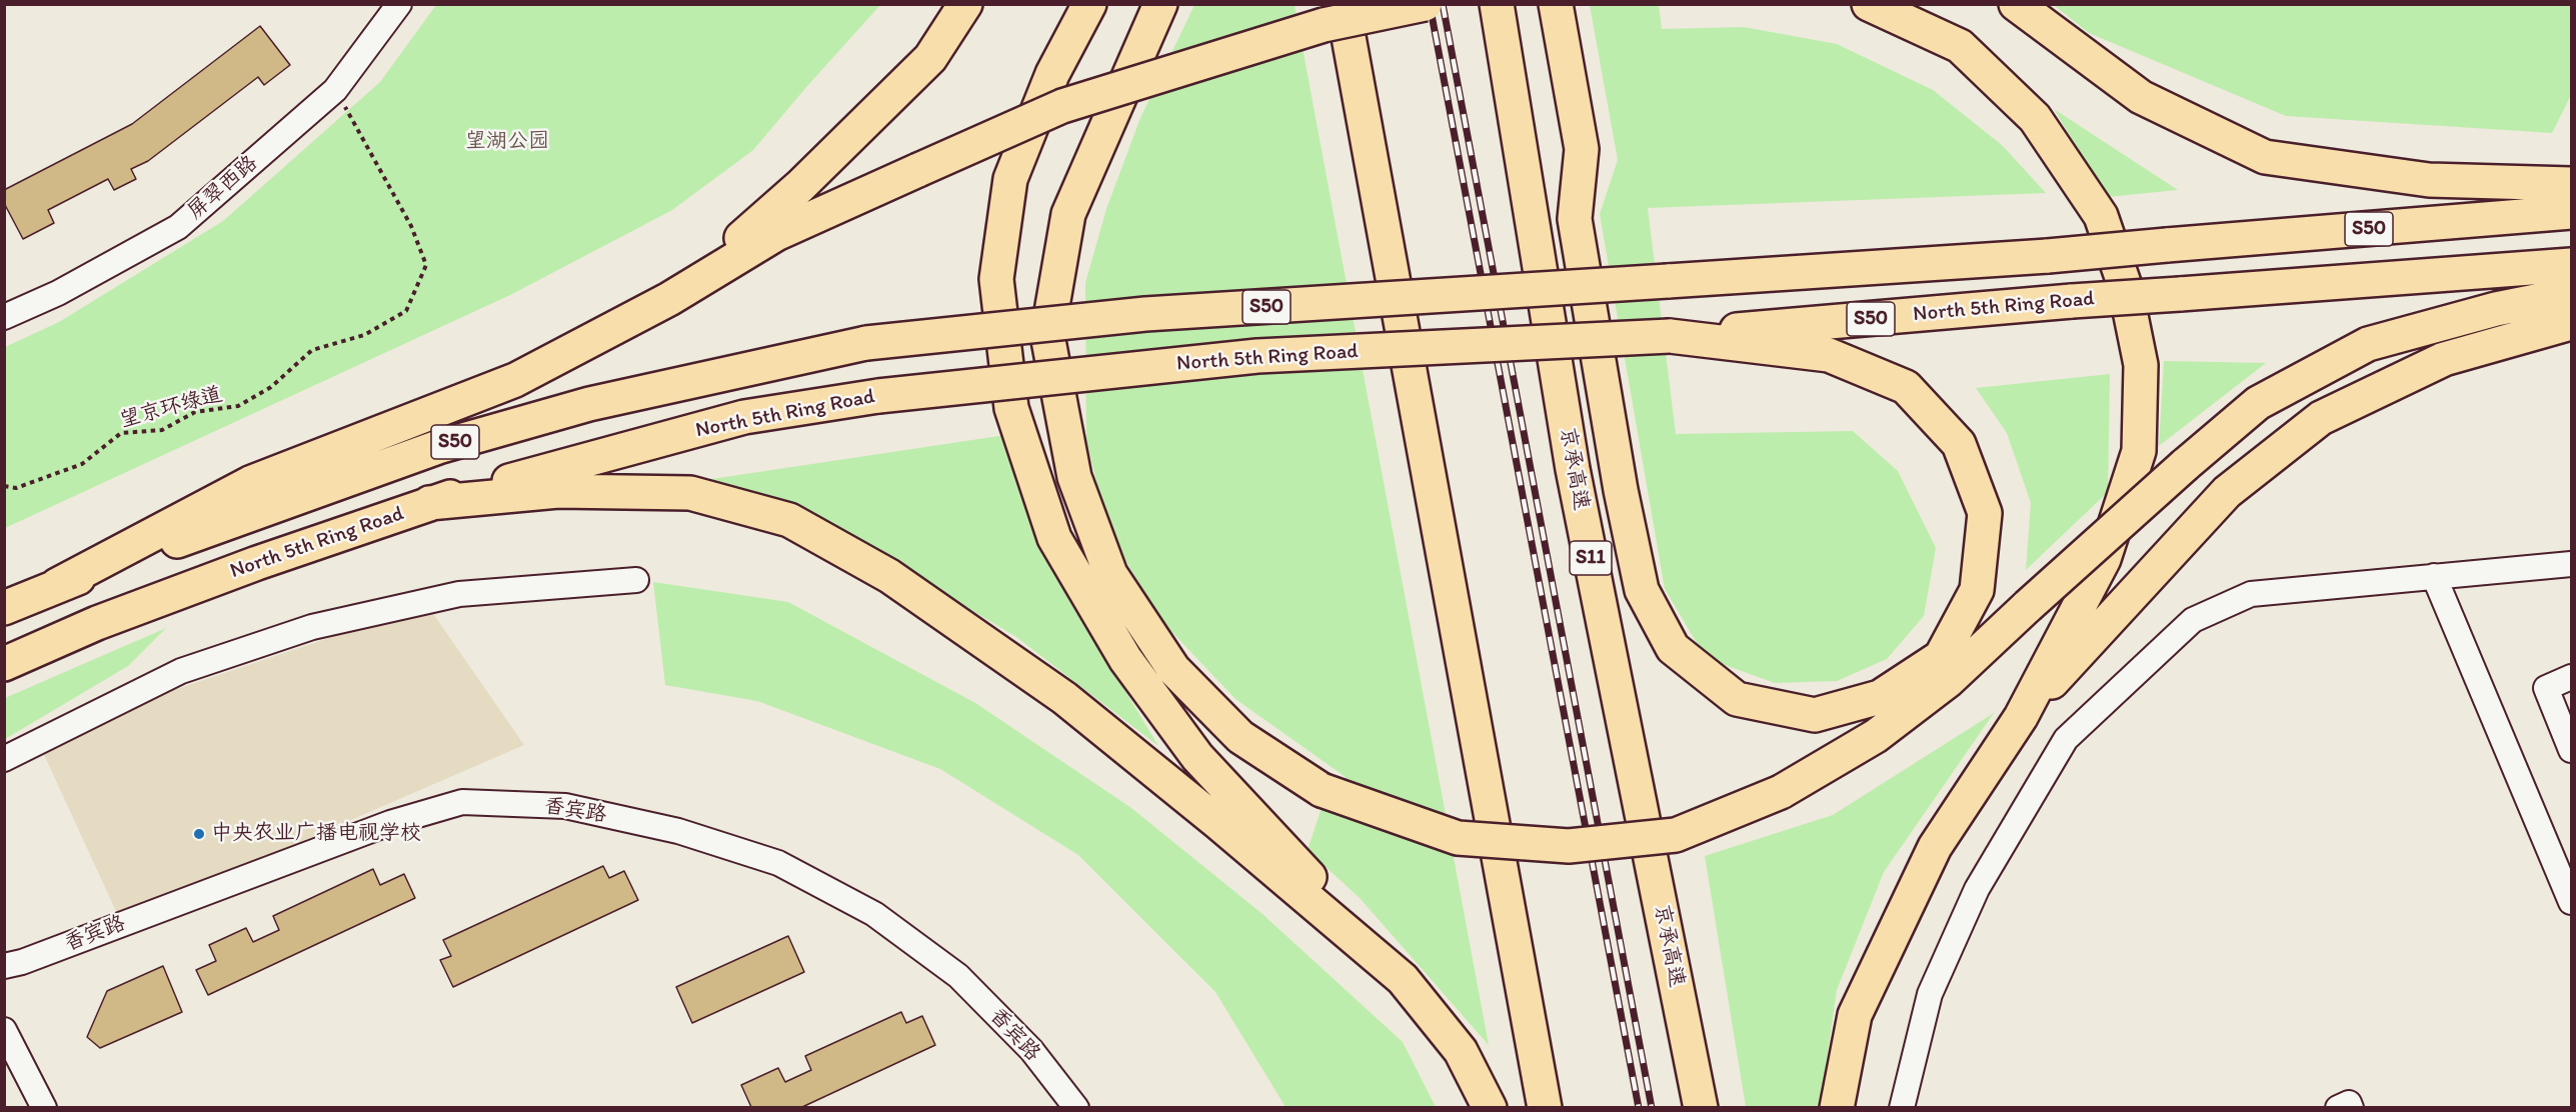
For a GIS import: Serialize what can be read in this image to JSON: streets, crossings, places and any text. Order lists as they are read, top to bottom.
{
  "streets": {
    "highway": [
      "S50",
      "North 5th Ring Road",
      "京承高速",
      "S11"
    ],
    "street": ["屏翠西路", "香宾路"],
    "path": ["望京环绿道"]
  },
  "crossings": [
    ["屏翠西路", "望京环绿道"]
  ],
  "parks": ["望湖公园"],
  "places": ["中央农业广播电视学校"]
}
